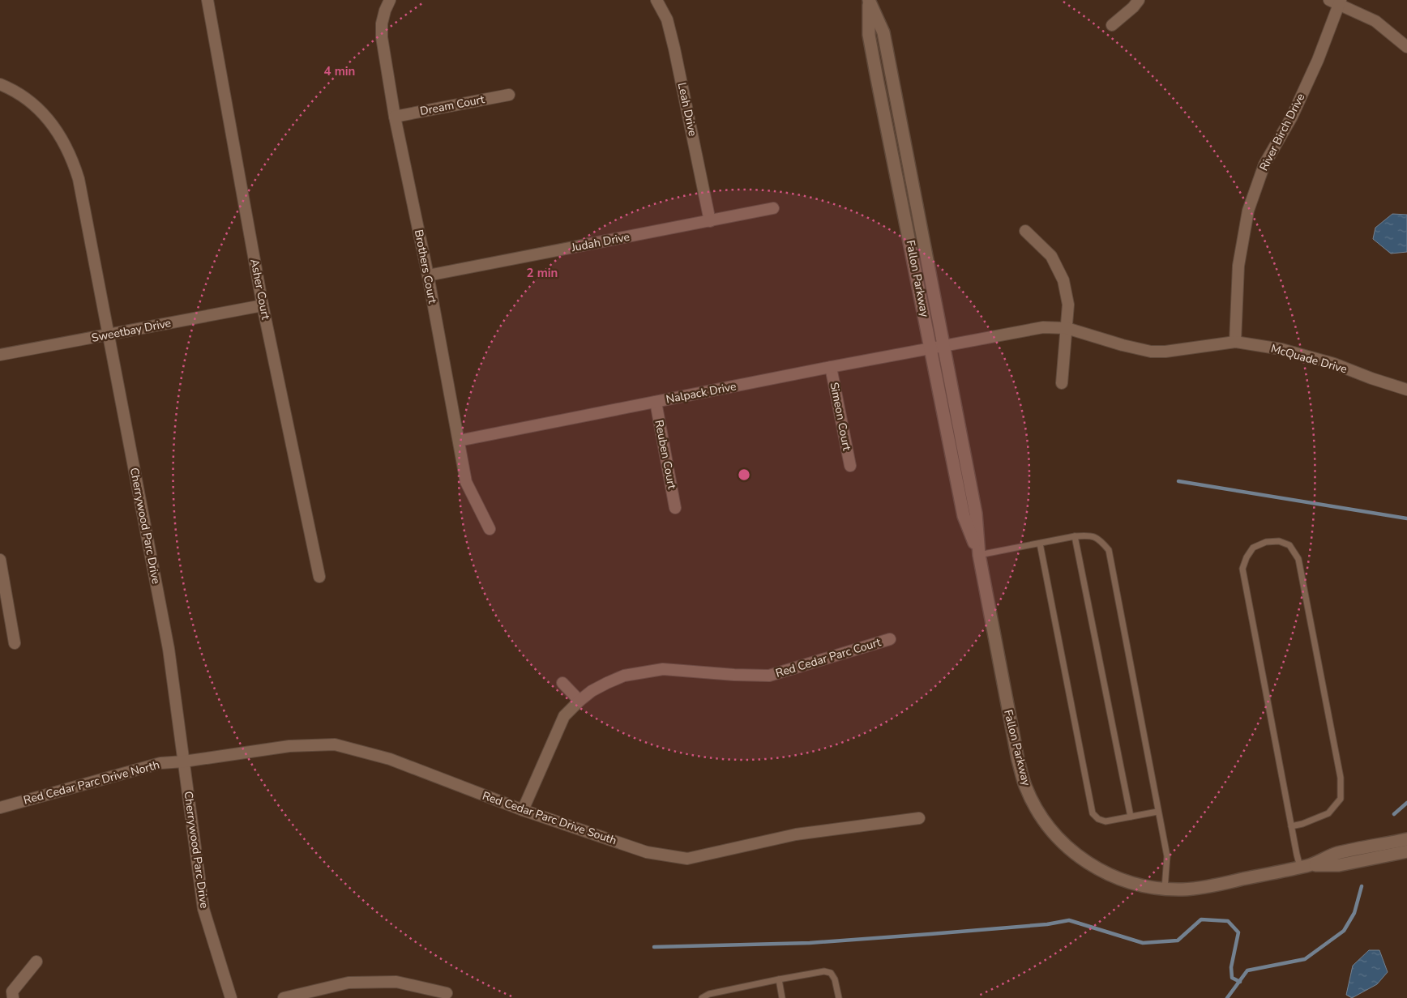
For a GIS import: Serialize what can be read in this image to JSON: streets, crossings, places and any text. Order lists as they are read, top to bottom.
{
  "streets": {
    "street": [
      "Dream Court",
      "Leah Drive",
      "River Birch Drive",
      "Judah Drive",
      "Brothers Court",
      "Fallon Parkway",
      "Asher Court",
      "Sweetbay Drive",
      "McQuade Drive",
      "Nalpack Drive",
      "Simeon Court",
      "Reuben Court",
      "Cherrywood Parc Drive",
      "Red Cedar Parc Court",
      "Red Cedar Parc Drive North",
      "Red Cedar Parc Drive South"
    ]
  },
  "crossings": [
    ["Dream Court", "Brothers Court"],
    ["Leah Drive", "Judah Drive"],
    ["River Birch Drive", "McQuade Drive"],
    ["Judah Drive", "Brothers Court"],
    ["Brothers Court", "Nalpack Drive"],
    ["Fallon Parkway", "McQuade Drive"],
    ["Fallon Parkway", "Nalpack Drive"],
    ["Asher Court", "Sweetbay Drive"],
    ["Sweetbay Drive", "Cherrywood Parc Drive"],
    ["McQuade Drive", "Nalpack Drive"],
    ["Nalpack Drive", "Simeon Court"],
    ["Nalpack Drive", "Reuben Court"],
    ["Cherrywood Parc Drive", "Red Cedar Parc Drive North"],
    ["Cherrywood Parc Drive", "Red Cedar Parc Drive South"],
    ["Red Cedar Parc Court", "Red Cedar Parc Drive South"],
    ["Red Cedar Parc Drive North", "Red Cedar Parc Drive South"]
  ],
  "rings": ["4 min", "2 min"]
}
